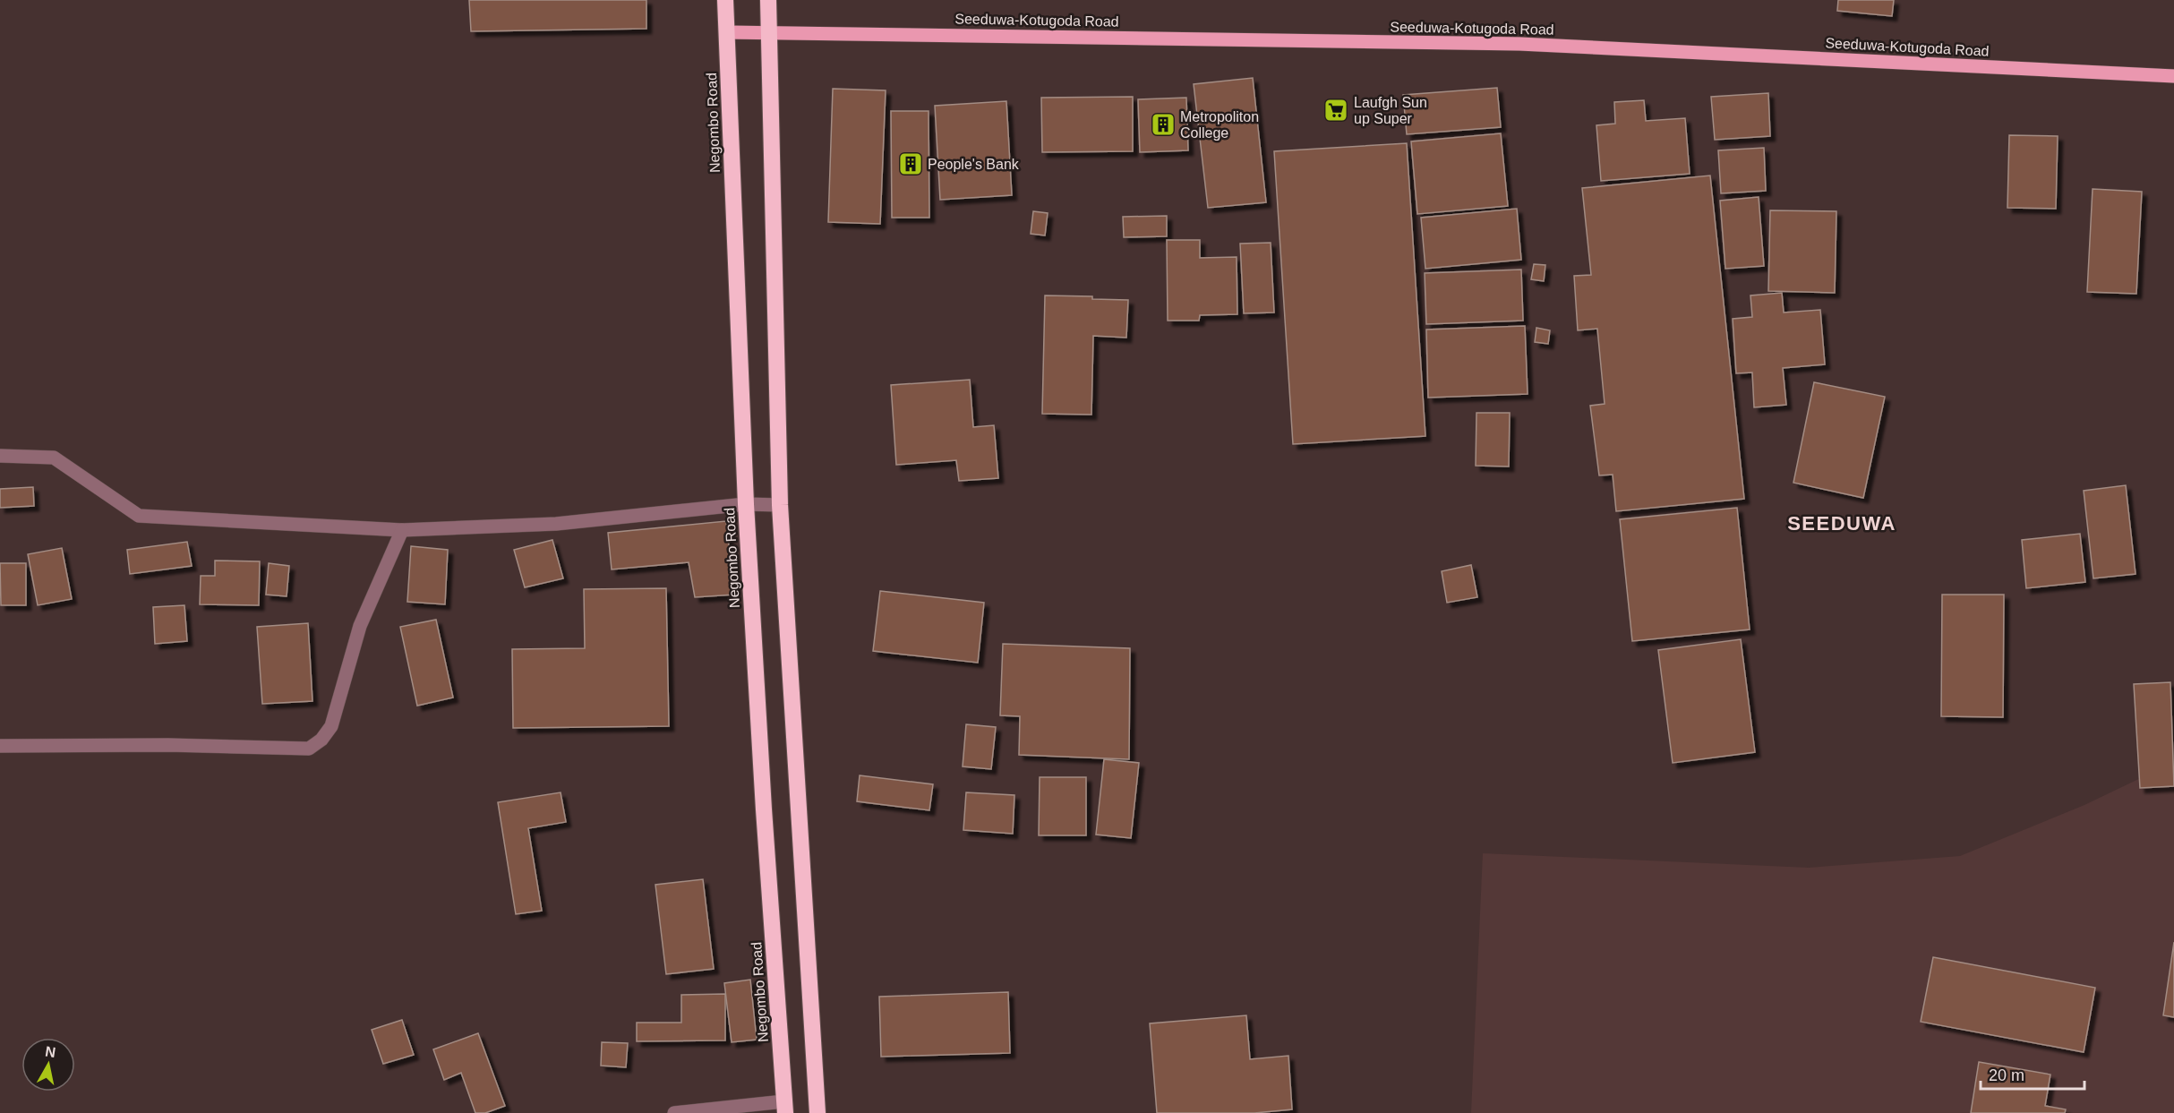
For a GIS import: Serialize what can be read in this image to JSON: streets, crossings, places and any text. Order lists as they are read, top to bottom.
{
  "streets": {
    "highway": ["Negombo Road"],
    "main road": ["Seeduwa-Kotugoda Road"]
  },
  "crossings": [
    ["Seeduwa-Kotugoda Road", "Negombo Road"]
  ],
  "districts": ["SEEDUWA"],
  "places": {
    "supermarket": ["Laufgh Sun up Super"],
    "building": ["Metropoliton College", "People's Bank"]
  },
  "scale_bar": "20 m",
  "north": "top"
}
